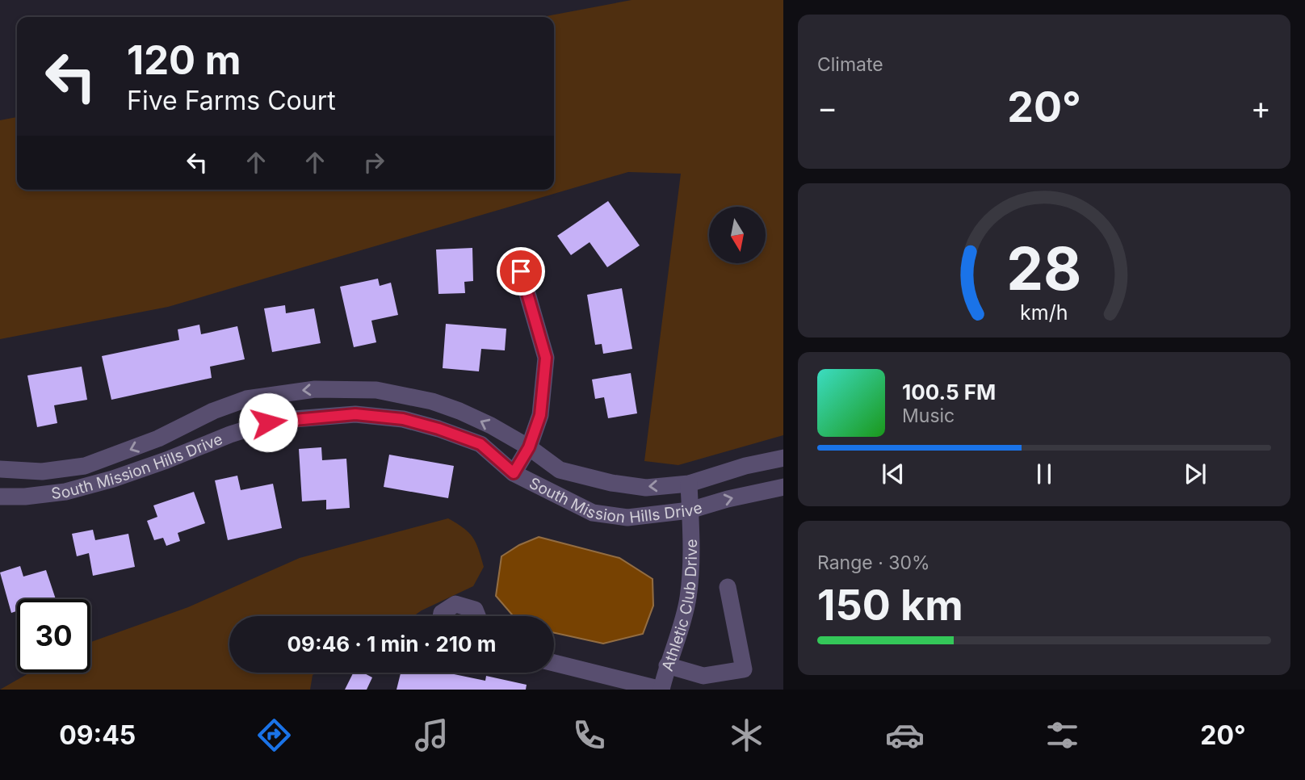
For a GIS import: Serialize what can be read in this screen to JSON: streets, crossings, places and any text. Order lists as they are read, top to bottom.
{
  "streets": {
    "street": ["South Mission Hills Drive", "Athletic Club Drive"]
  },
  "crossings": [
    ["South Mission Hills Drive", "Athletic Club Drive"]
  ],
  "north": "bottom",
  "page": {
    "tile": [
      "Climate",
      ["Range · 30%", "150 km"]
    ],
    "turn": ["120 m", "Five Farms Court"],
    "heat": ["−", "20°", "+"],
    "song": ["100.5 FM", "Music"],
    "limit": "30",
    "trip": "09:46 · 1 min · 210 m",
    "tabs": ["09:45", "20°"],
    "gauge": ["28", "km/h"]
  }
}
